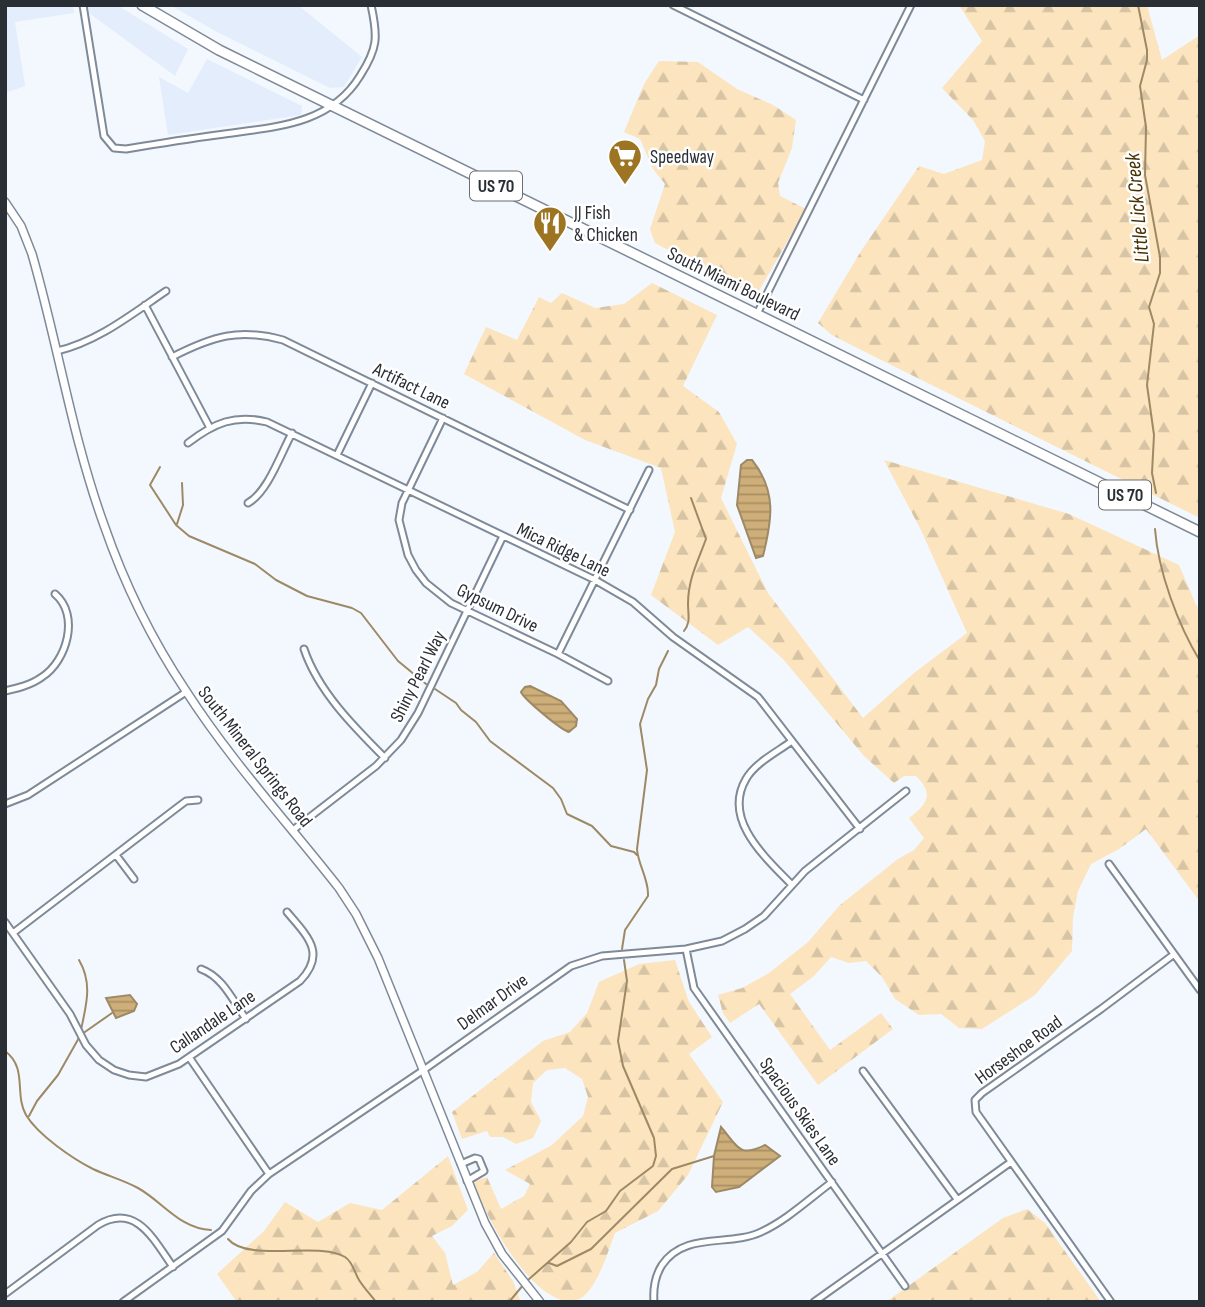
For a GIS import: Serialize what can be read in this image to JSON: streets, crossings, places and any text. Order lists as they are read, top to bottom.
{
  "streets": {
    "highway": ["US 70", "South Miami Boulevard"],
    "street": [
      "Artifact Lane",
      "Mica Ridge Lane",
      "Gypsum Drive",
      "Shiny Pearl Way",
      "South Mineral Springs Road",
      "Delmar Drive",
      "Callandale Lane",
      "Horseshoe Road",
      "Spacious Skies Lane"
    ]
  },
  "crossings": [
    ["Artifact Lane", "Gypsum Drive"],
    ["Mica Ridge Lane", "Gypsum Drive"],
    ["Mica Ridge Lane", "Shiny Pearl Way"],
    ["Mica Ridge Lane", "Delmar Drive"],
    ["Gypsum Drive", "Shiny Pearl Way"],
    ["Shiny Pearl Way", "South Mineral Springs Road"],
    ["South Mineral Springs Road", "Delmar Drive"],
    ["Delmar Drive", "Spacious Skies Lane"]
  ],
  "water": ["Little Lick Creek"],
  "places": {
    "supermarket": ["Speedway"],
    "restaurant": ["JJ Fish & Chicken"]
  }
}
